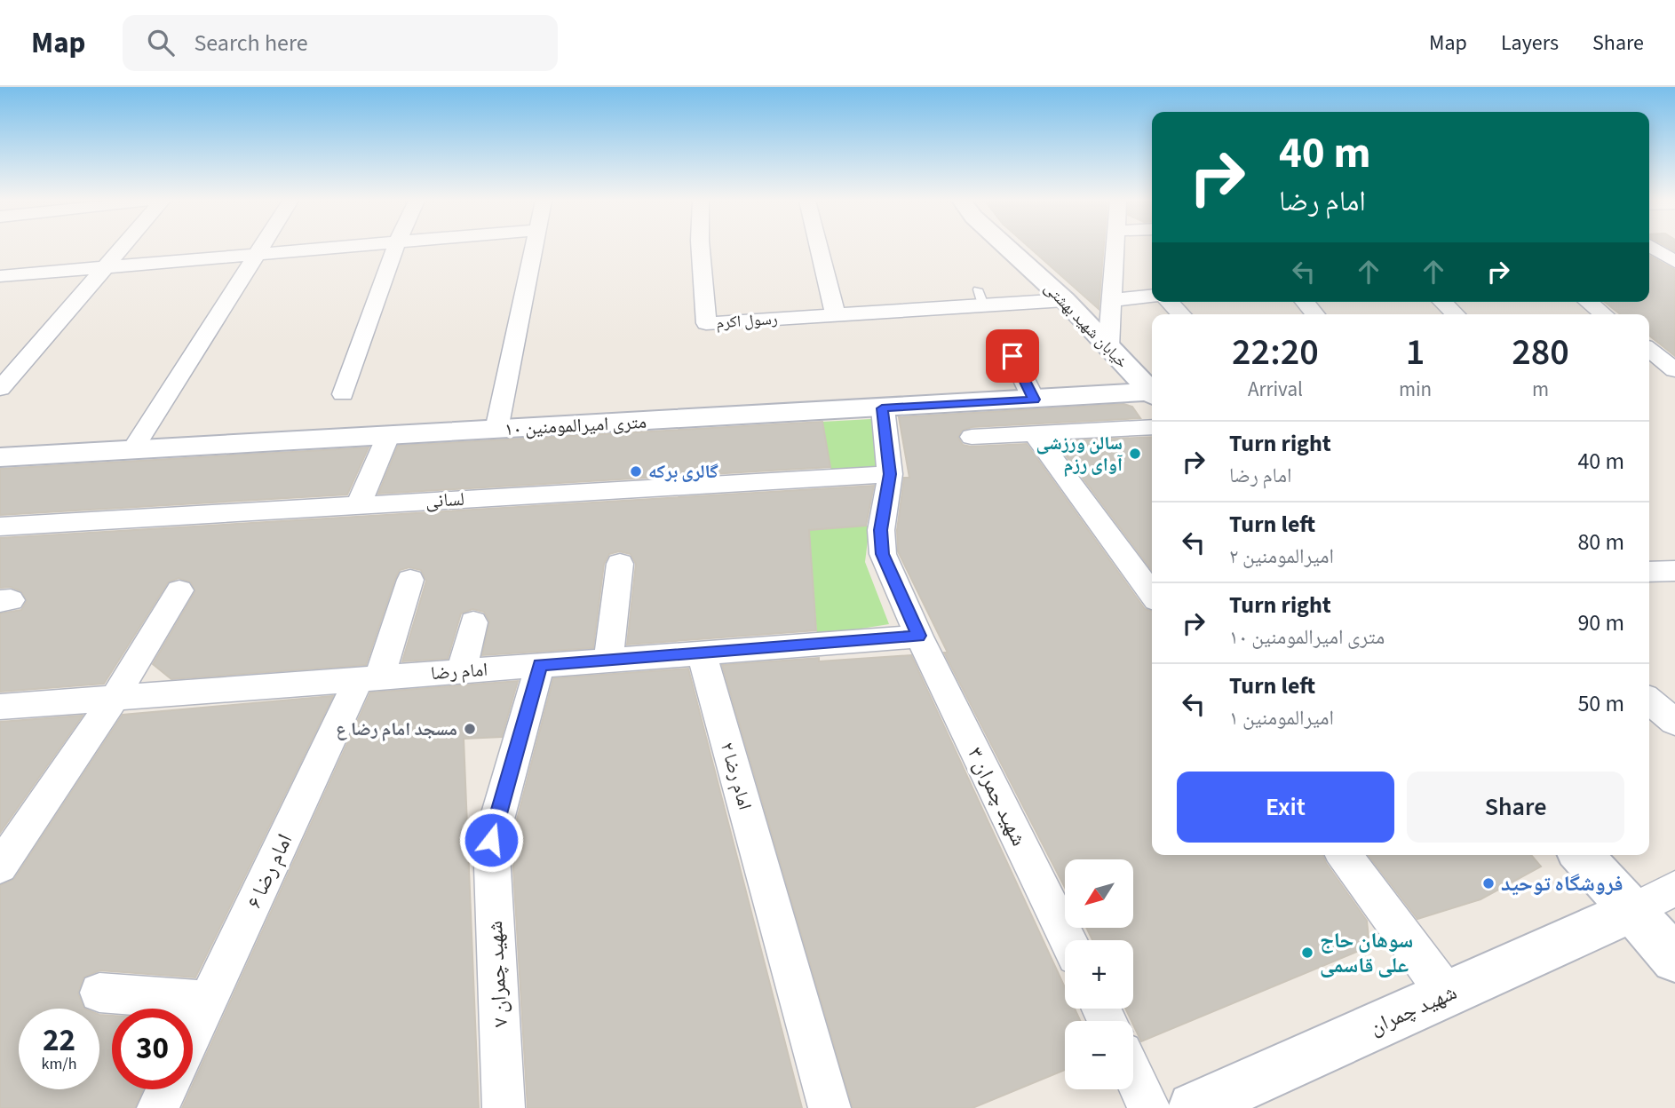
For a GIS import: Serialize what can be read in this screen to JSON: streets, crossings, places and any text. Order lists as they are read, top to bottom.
{
  "streets": {
    "street": [
      "رسول اکرم",
      "خیابان شهید بهشتی",
      "۱۰ متری امیرالمومنین",
      "لسانی",
      "امام رضا",
      "امام رضا ۲",
      "شهید چمران ۳",
      "امام رضا ۶",
      "شهید چمران ۷",
      "شهید چمران"
    ]
  },
  "crossings": [
    ["۱۰ متری امیرالمومنین", "شهید چمران ۳"],
    ["لسانی", "شهید چمران ۳"],
    ["امام رضا", "امام رضا ۲"],
    ["امام رضا", "شهید چمران ۳"],
    ["امام رضا", "امام رضا ۶"],
    ["امام رضا", "شهید چمران ۷"]
  ],
  "places": [
    "سالن ورزشی آوای رزم",
    "گالری برکه",
    "مسجد امام رضا ع",
    "فروشگاه توحید",
    "سوهان حاج علی قاسمی"
  ],
  "north": "bottom left",
  "page": {
    "header": "Map",
    "search": "Search here",
    "nav": ["Map", "Layers", "Share"],
    "turn": ["40 m", "امام رضا"],
    "eta": [
      "22:20",
      "Arrival",
      "1",
      "min",
      "280",
      "m"
    ],
    "list": [
      {
        "name": "Turn right",
        "note": "امام رضا",
        "value": "40 m"
      },
      {
        "name": "Turn left",
        "note": "امیرالمومنین ۲",
        "value": "80 m"
      },
      {
        "name": "Turn right",
        "note": "۱۰ متری امیرالمومنین",
        "value": "90 m"
      },
      {
        "name": "Turn left",
        "note": "امیرالمومنین ۱",
        "value": "50 m"
      }
    ],
    "buttons": ["Exit", "Share"],
    "map_buttons": ["+", "−"],
    "speed": "22 km/h",
    "limit": "30"
  }
}
